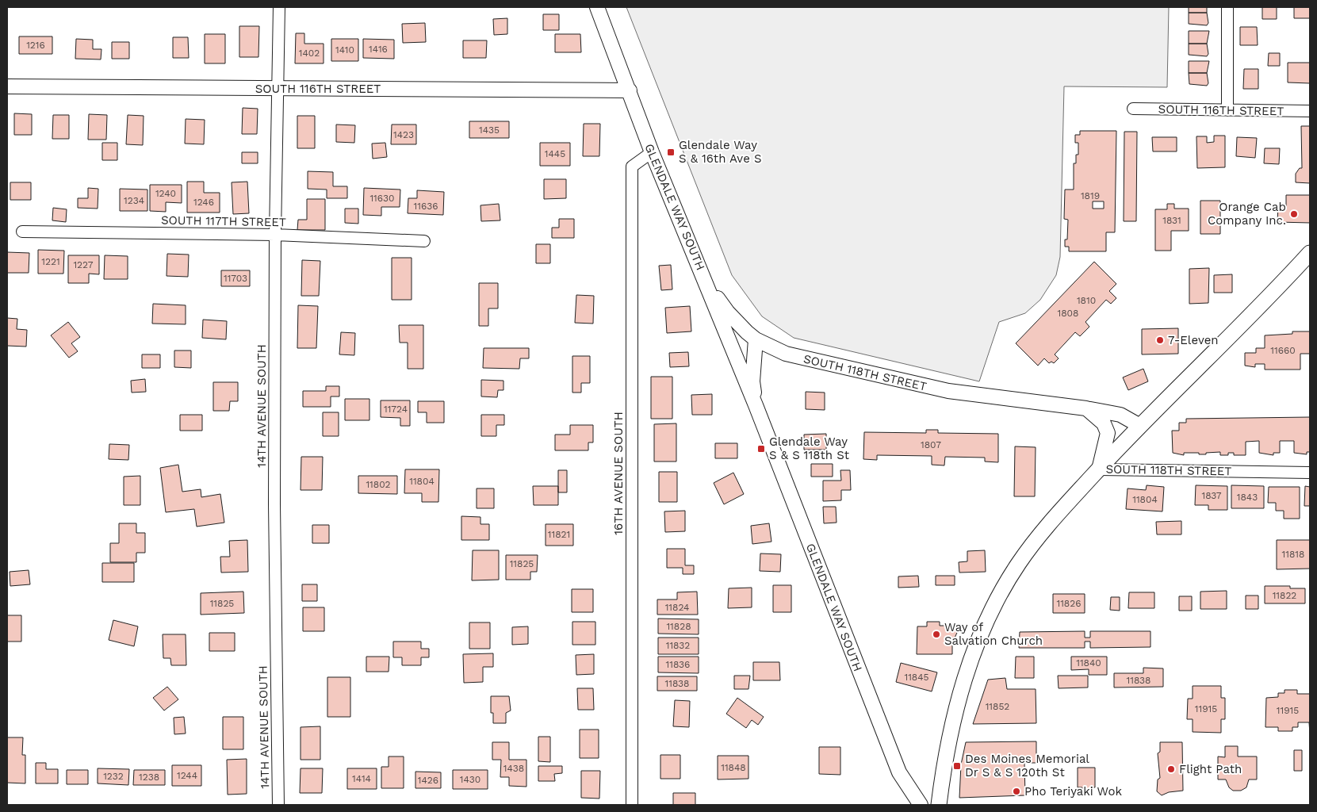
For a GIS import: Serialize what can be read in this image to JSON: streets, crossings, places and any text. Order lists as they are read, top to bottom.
{
  "streets": {
    "street": [
      "SOUTH 116TH STREET",
      "GLENDALE WAY SOUTH",
      "SOUTH 117TH STREET",
      "SOUTH 118TH STREET",
      "14TH AVENUE SOUTH",
      "16TH AVENUE SOUTH"
    ]
  },
  "crossings": [
    ["SOUTH 116TH STREET", "GLENDALE WAY SOUTH"],
    ["SOUTH 116TH STREET", "14TH AVENUE SOUTH"],
    ["GLENDALE WAY SOUTH", "SOUTH 118TH STREET"],
    ["GLENDALE WAY SOUTH", "16TH AVENUE SOUTH"],
    ["SOUTH 117TH STREET", "14TH AVENUE SOUTH"]
  ],
  "places": {
    "transit": ["Glendale Way S & 16th Ave S", "Glendale Way S & S 118th St", "Des Moines Memorial Dr S & S 120th St"],
    "other": [
      "Orange Cab Company Inc.",
      "7-Eleven",
      "Way of Salvation Church",
      "Flight Path",
      "Pho Teriyaki Wok"
    ]
  },
  "house_numbers": [
    "1216",
    "1416",
    "1410",
    "1402",
    "1435",
    "1423",
    "1445",
    "1240",
    "1819",
    "11630",
    "1234",
    "1246",
    "11636",
    "1831",
    "1221",
    "1227",
    "11703",
    "1810",
    "1808",
    "11660",
    "11724",
    "1807",
    "11804",
    "11802",
    "1837",
    "1843",
    "11804",
    "11821",
    "11818",
    "11825",
    "11822",
    "11825",
    "11826",
    "11824",
    "11828",
    "11832",
    "11840",
    "11836",
    "11845",
    "11838",
    "11838",
    "11852",
    "11915",
    "11915",
    "11848",
    "1438",
    "1244",
    "1232",
    "1238",
    "1414",
    "1430",
    "1426"
  ]
}
